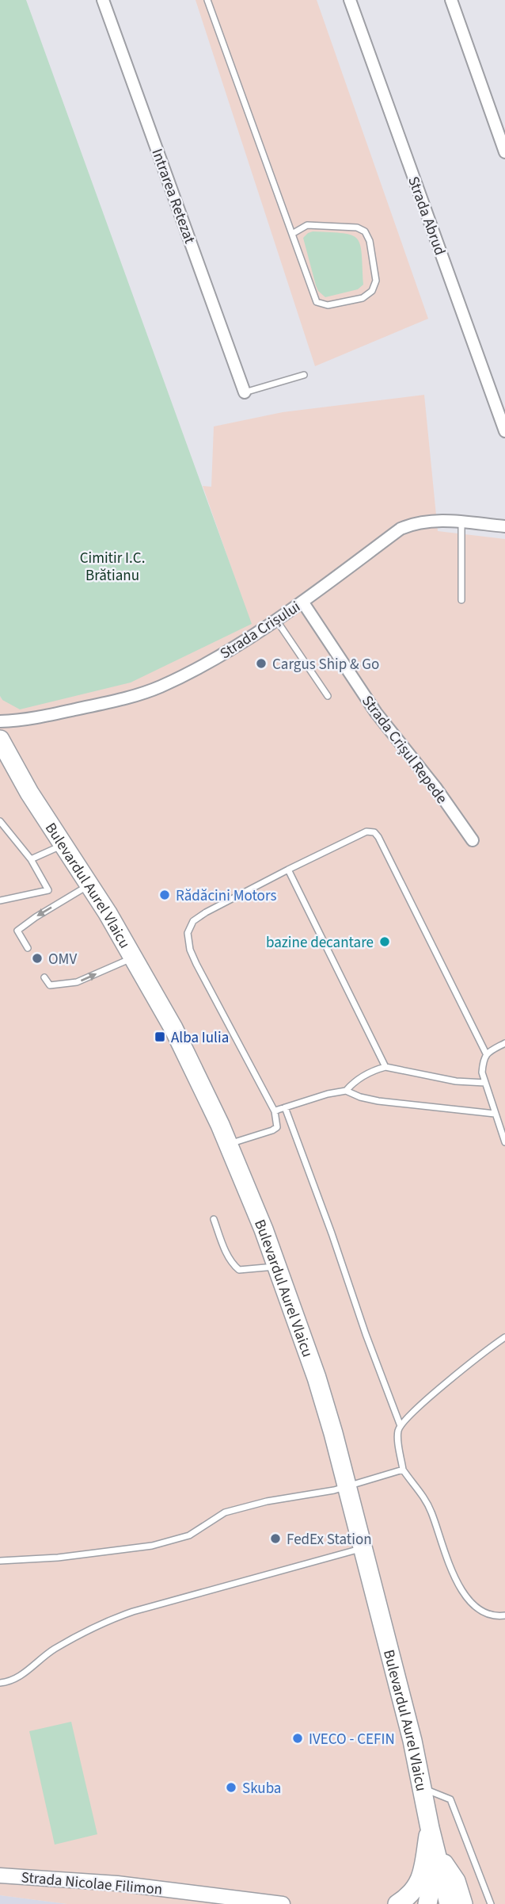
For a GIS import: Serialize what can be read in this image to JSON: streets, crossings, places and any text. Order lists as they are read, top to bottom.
{
  "streets": {
    "main road": ["Bulevardul Aurel Vlaicu"],
    "street": [
      "Intrarea Retezat",
      "Strada Abrud",
      "Strada Crișului",
      "Strada Crișul Repede",
      "Strada Nicolae Filimon"
    ]
  },
  "crossings": [
    ["Strada Crișului", "Strada Crișul Repede"]
  ],
  "parks": ["Cimitir I.C. Brătianu"],
  "places": {
    "other": [
      "Cargus Ship & Go",
      "Rădăcini Motors",
      "bazine decantare",
      "OMV",
      "FedEx Station",
      "IVECO - CEFIN",
      "Skuba"
    ],
    "transit": ["Alba Iulia"]
  }
}
